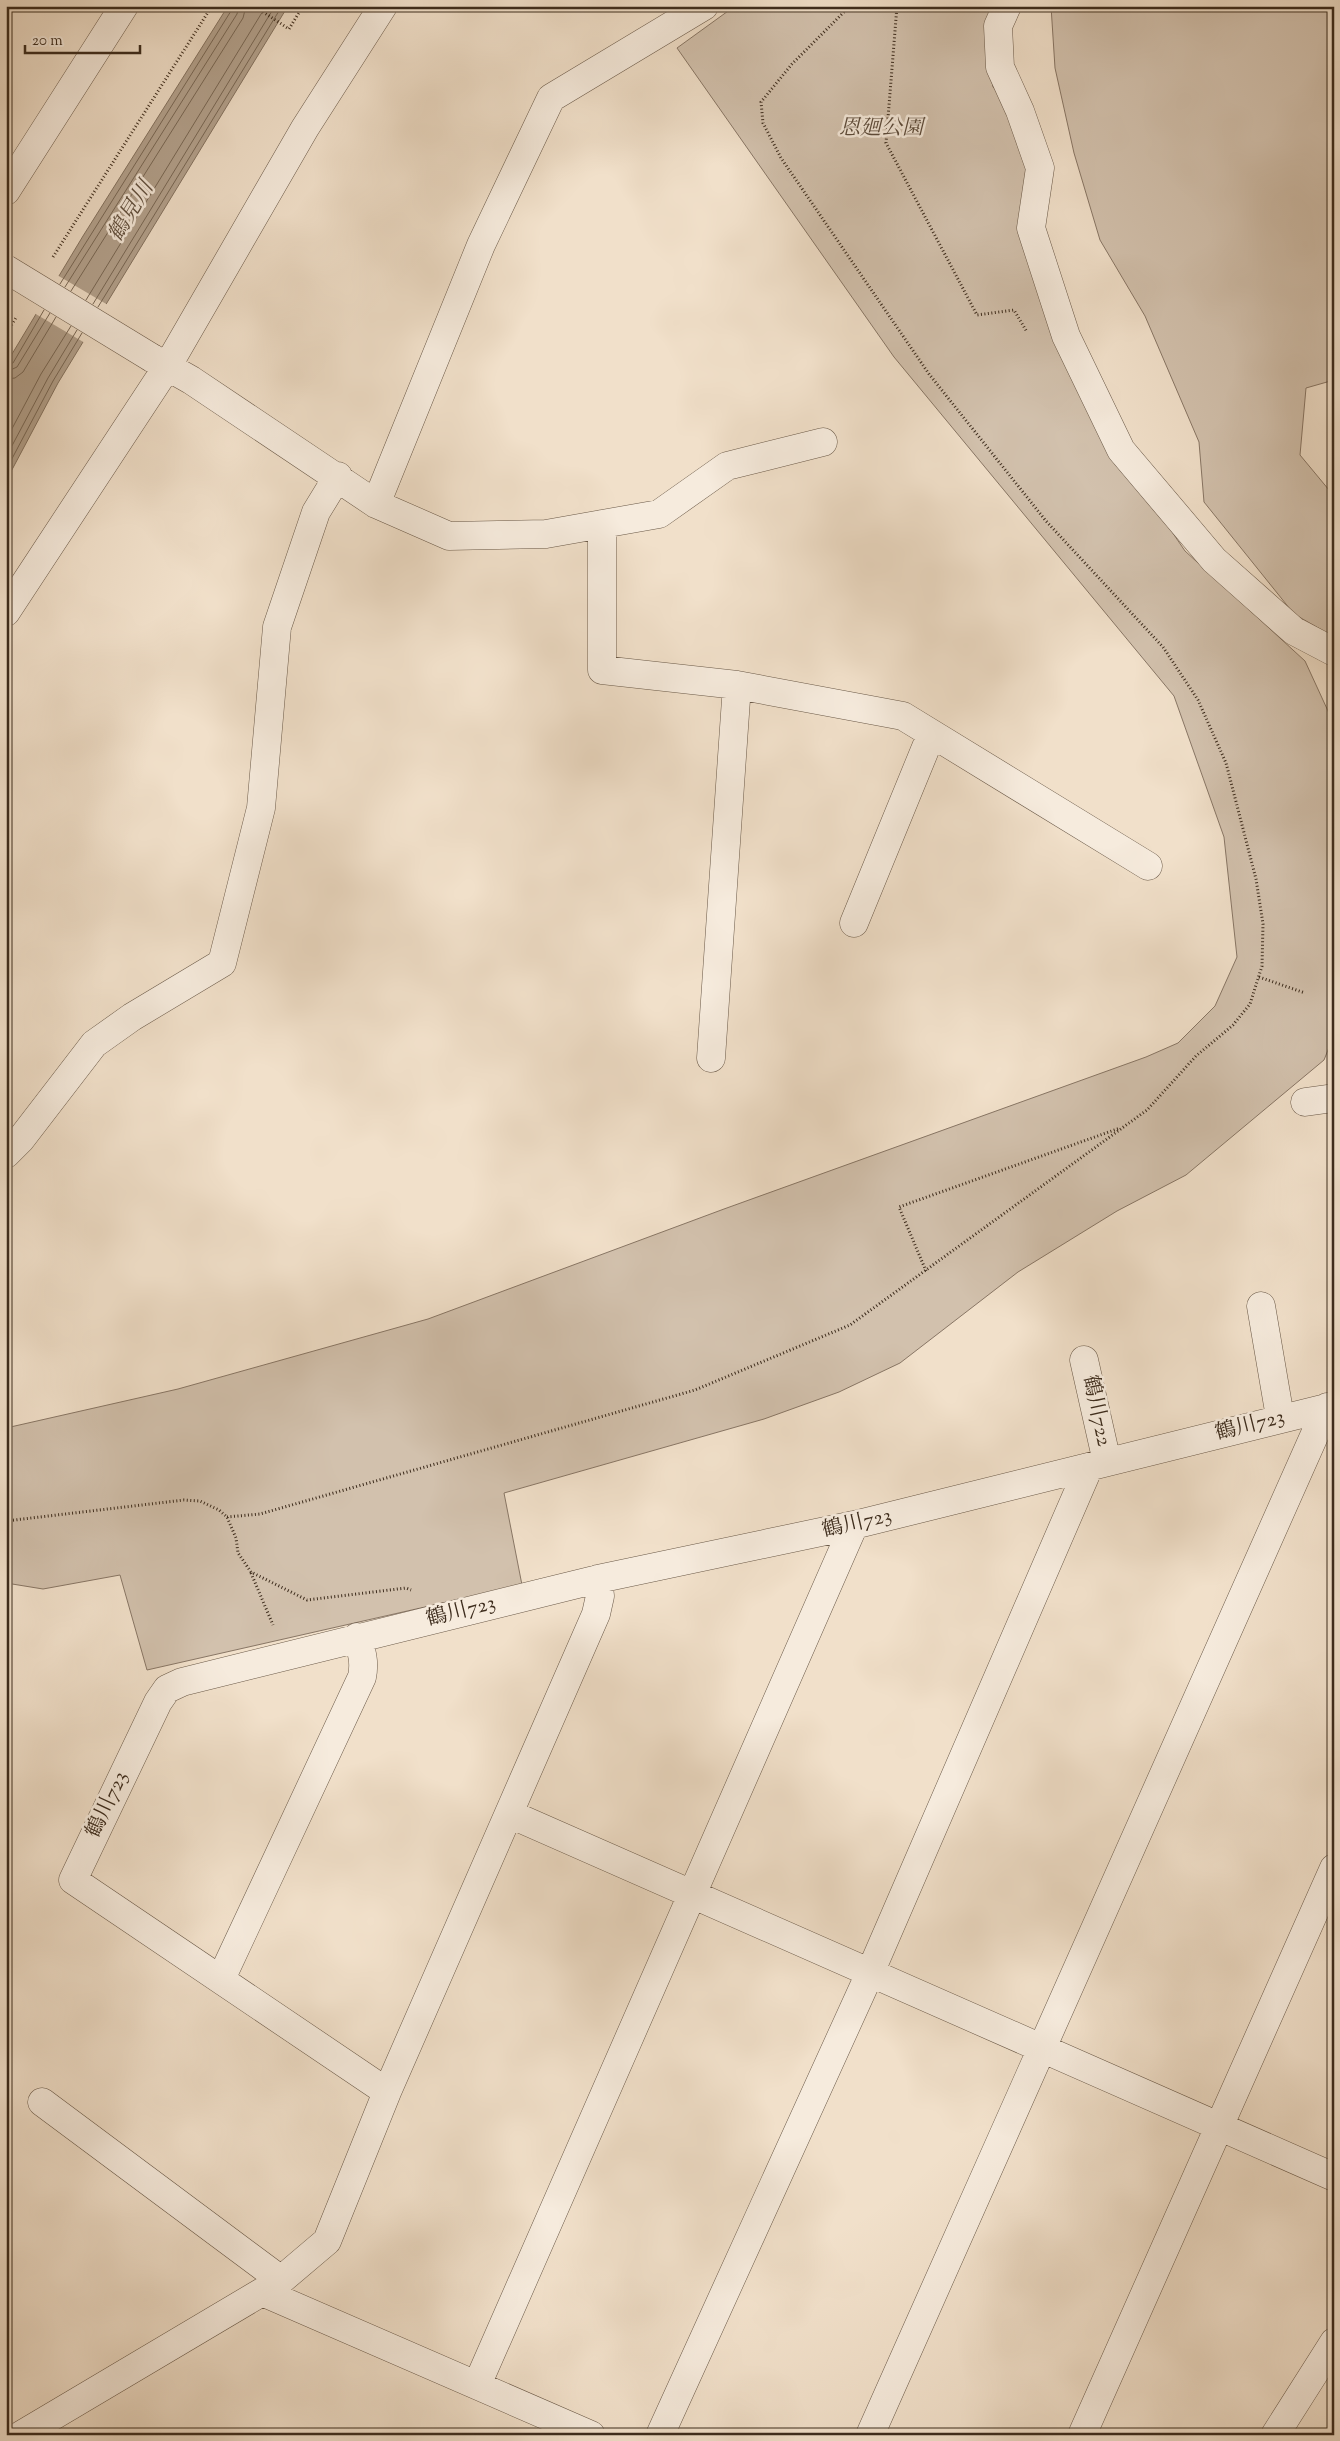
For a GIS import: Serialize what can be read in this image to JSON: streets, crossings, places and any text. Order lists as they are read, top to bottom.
{
  "streets": {
    "street": ["鶴川722", "鶴川723"]
  },
  "crossings": [
    ["鶴川722", "鶴川723"]
  ],
  "water": ["鶴見川"],
  "parks": ["恩廻公園"],
  "scale_bar": "20 m"
}
